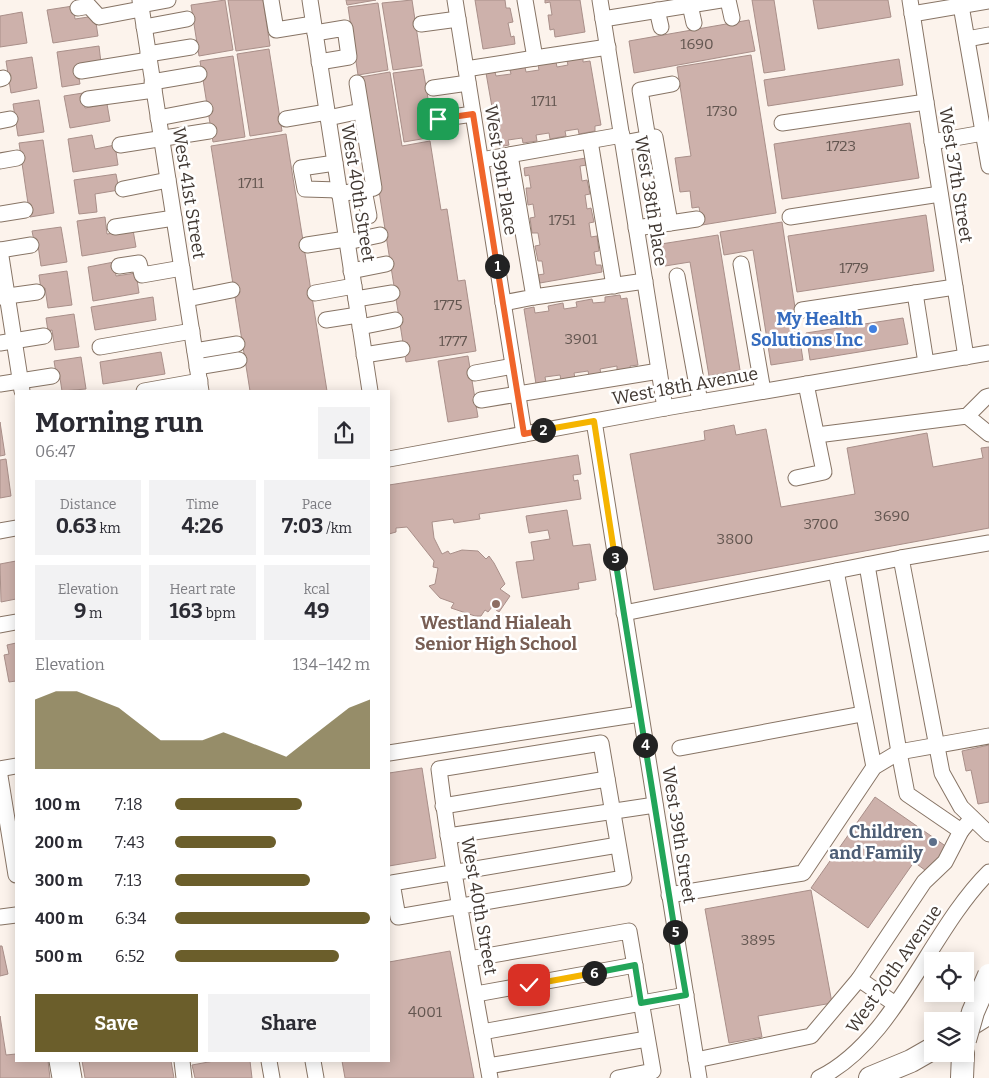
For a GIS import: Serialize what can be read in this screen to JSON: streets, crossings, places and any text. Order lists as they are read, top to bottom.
{
  "streets": {
    "street": [
      "West 39th Place",
      "West 37th Street",
      "West 41st Street",
      "West 40th Street",
      "West 38th Place",
      "West 18th Avenue",
      "West 39th Street",
      "West 20th Avenue"
    ]
  },
  "crossings": [
    ["West 39th Place", "West 18th Avenue"],
    ["West 37th Street", "West 18th Avenue"],
    ["West 38th Place", "West 18th Avenue"],
    ["West 18th Avenue", "West 39th Street"]
  ],
  "places": ["My Health Solutions Inc", "Westland Hialeah Senior High School", "Children and Family"],
  "house_numbers": [
    "1690",
    "1711",
    "1730",
    "1723",
    "1711",
    "1751",
    "1779",
    "1775",
    "3901",
    "1777",
    "3690",
    "3700",
    "3800",
    "3895",
    "4001"
  ],
  "page": {
    "pins": [
      "1",
      "2",
      "3",
      "4",
      "5",
      "6"
    ],
    "heading": ["Morning run", "06:47"],
    "stats": [
      ["Distance", "0.63 km"],
      ["Time", "4:26"],
      ["Pace", "7:03 /km"],
      ["Elevation", "9 m"],
      ["Heart rate", "163 bpm"],
      ["kcal", "49"]
    ],
    "chart": ["Elevation", "134–142 m"],
    "list": [
      {
        "name": "100 m",
        "note": "7:18"
      },
      {
        "name": "200 m",
        "note": "7:43"
      },
      {
        "name": "300 m",
        "note": "7:13"
      },
      {
        "name": "400 m",
        "note": "6:34"
      },
      {
        "name": "500 m",
        "note": "6:52"
      }
    ],
    "buttons": ["Save", "Share"]
  }
}
